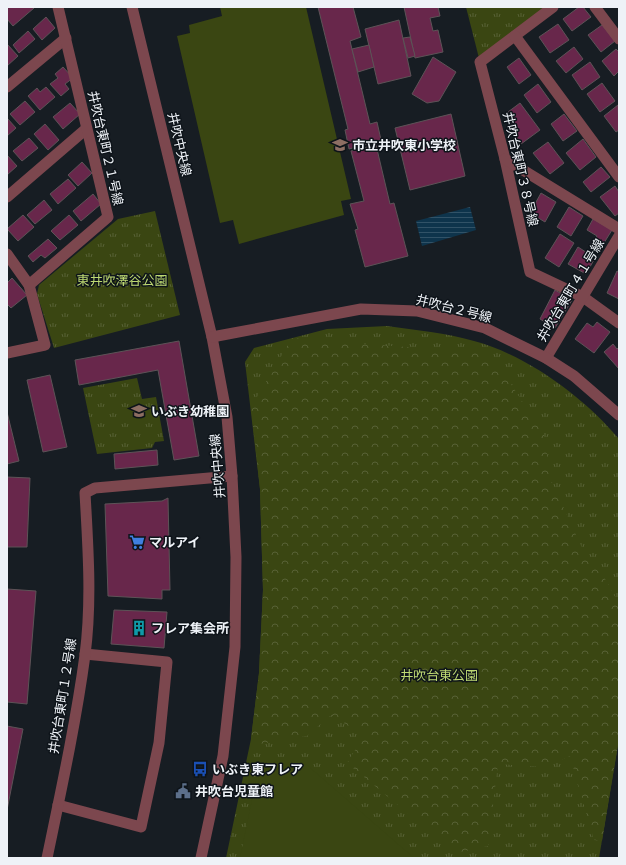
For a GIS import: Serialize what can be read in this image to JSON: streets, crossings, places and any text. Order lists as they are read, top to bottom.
{
  "streets": {
    "street": [
      "井吹中央線",
      "井吹台東町２１号線",
      "井吹台東町３８号線",
      "井吹台東町４１号線",
      "井吹台２号線",
      "井吹台東町１２号線"
    ]
  },
  "crossings": [
    ["井吹中央線", "井吹台２号線"],
    ["井吹中央線", "井吹台東町１２号線"],
    ["井吹台東町３８号線", "井吹台東町４１号線"],
    ["井吹台東町４１号線", "井吹台２号線"]
  ],
  "parks": ["東井吹澤谷公園", "井吹台東公園"],
  "places": {
    "school or university": ["市立井吹東小学校", "いぶき幼稚園"],
    "supermarket": ["マルアイ"],
    "building": ["フレア集会所"],
    "bus stop": ["いぶき東フレア"],
    "public building": ["井吹台児童館"]
  }
}
